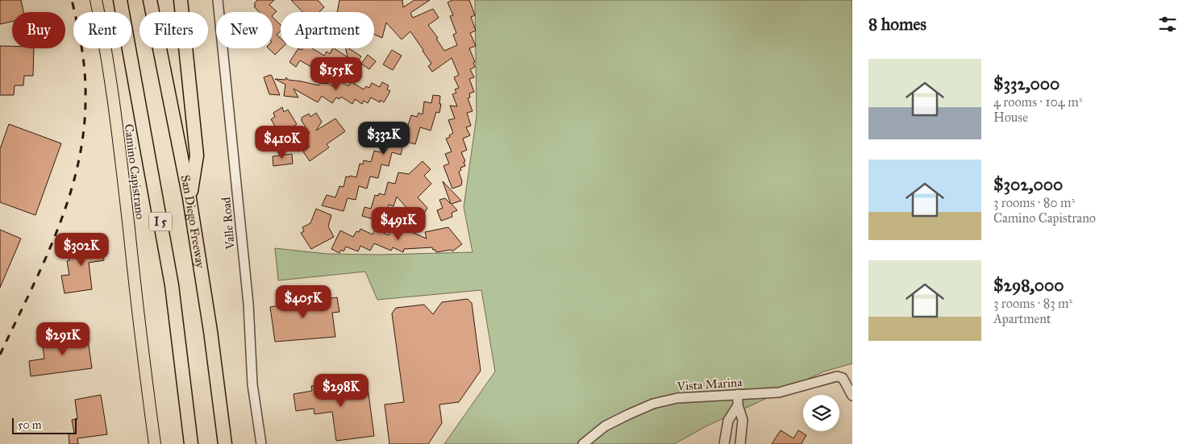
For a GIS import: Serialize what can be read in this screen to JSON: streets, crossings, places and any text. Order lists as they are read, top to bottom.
{
  "streets": {
    "highway": ["I 5", "San Diego Freeway"],
    "main road": ["Camino Capistrano"],
    "street": ["Valle Road", "Vista Marina"]
  },
  "scale_bar": "50 m",
  "page": {
    "heading": "8 homes",
    "chip": [
      "Buy",
      "Rent",
      "Filters",
      "New",
      "Apartment"
    ],
    "list": [
      {
        "name": "$332,000",
        "note": "4 rooms · 104 m² · House"
      },
      {
        "name": "$302,000",
        "note": "3 rooms · 80 m² · Camino Capistrano"
      },
      {
        "name": "$298,000",
        "note": "3 rooms · 83 m² · Apartment"
      }
    ],
    "price": [
      "$155K",
      "$332K",
      "$410K",
      "$491K",
      "$302K",
      "$405K",
      "$291K",
      "$298K"
    ],
    "scale": "50 m"
  }
}
